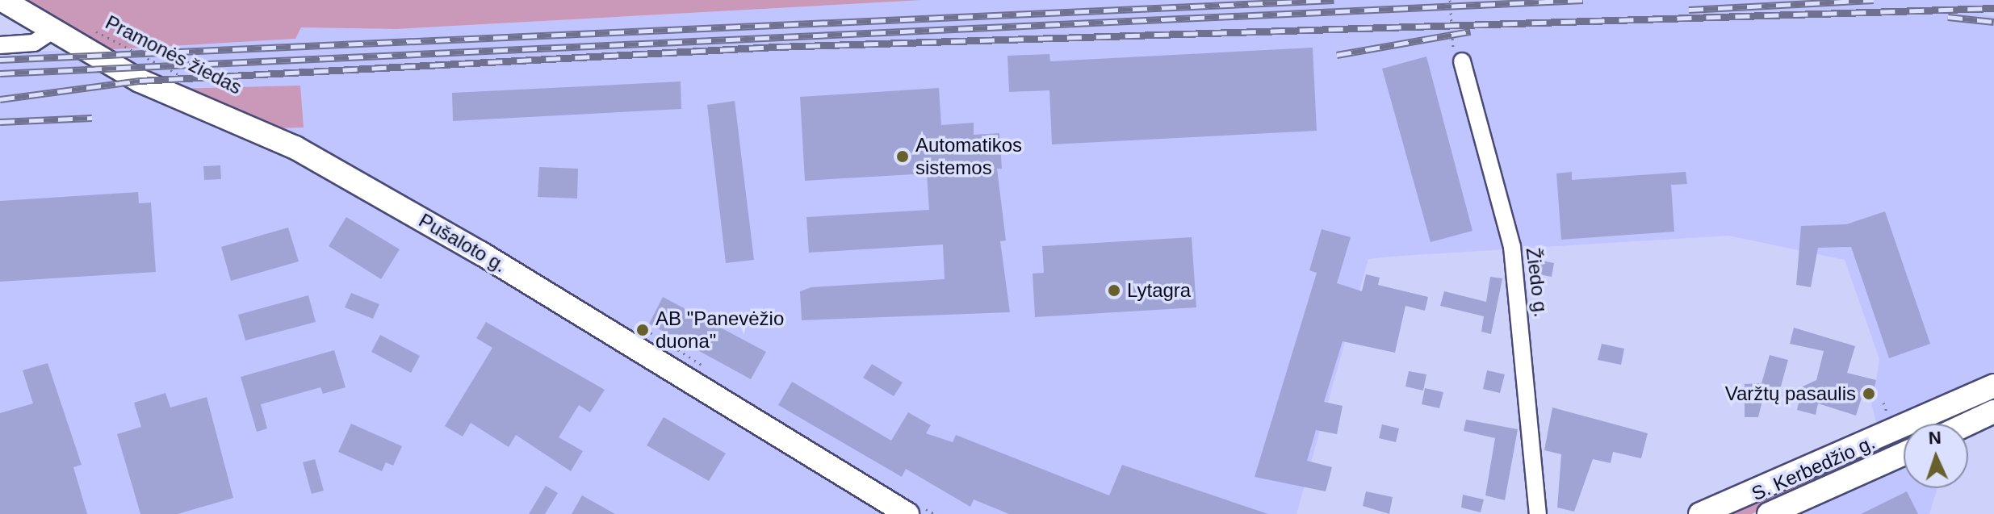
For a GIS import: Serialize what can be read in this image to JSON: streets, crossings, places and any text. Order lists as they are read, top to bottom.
{
  "streets": {
    "main road": ["Pušaloto g.", "S. Kerbedžio g."],
    "street": ["Žiedo g."],
    "path": ["Pramonės žiedas"]
  },
  "places": [
    "Automatikos sistemos",
    "Lytagra",
    "AB \"Panevėžio duona\"",
    "Varžtų pasaulis"
  ],
  "north": "top"
}
